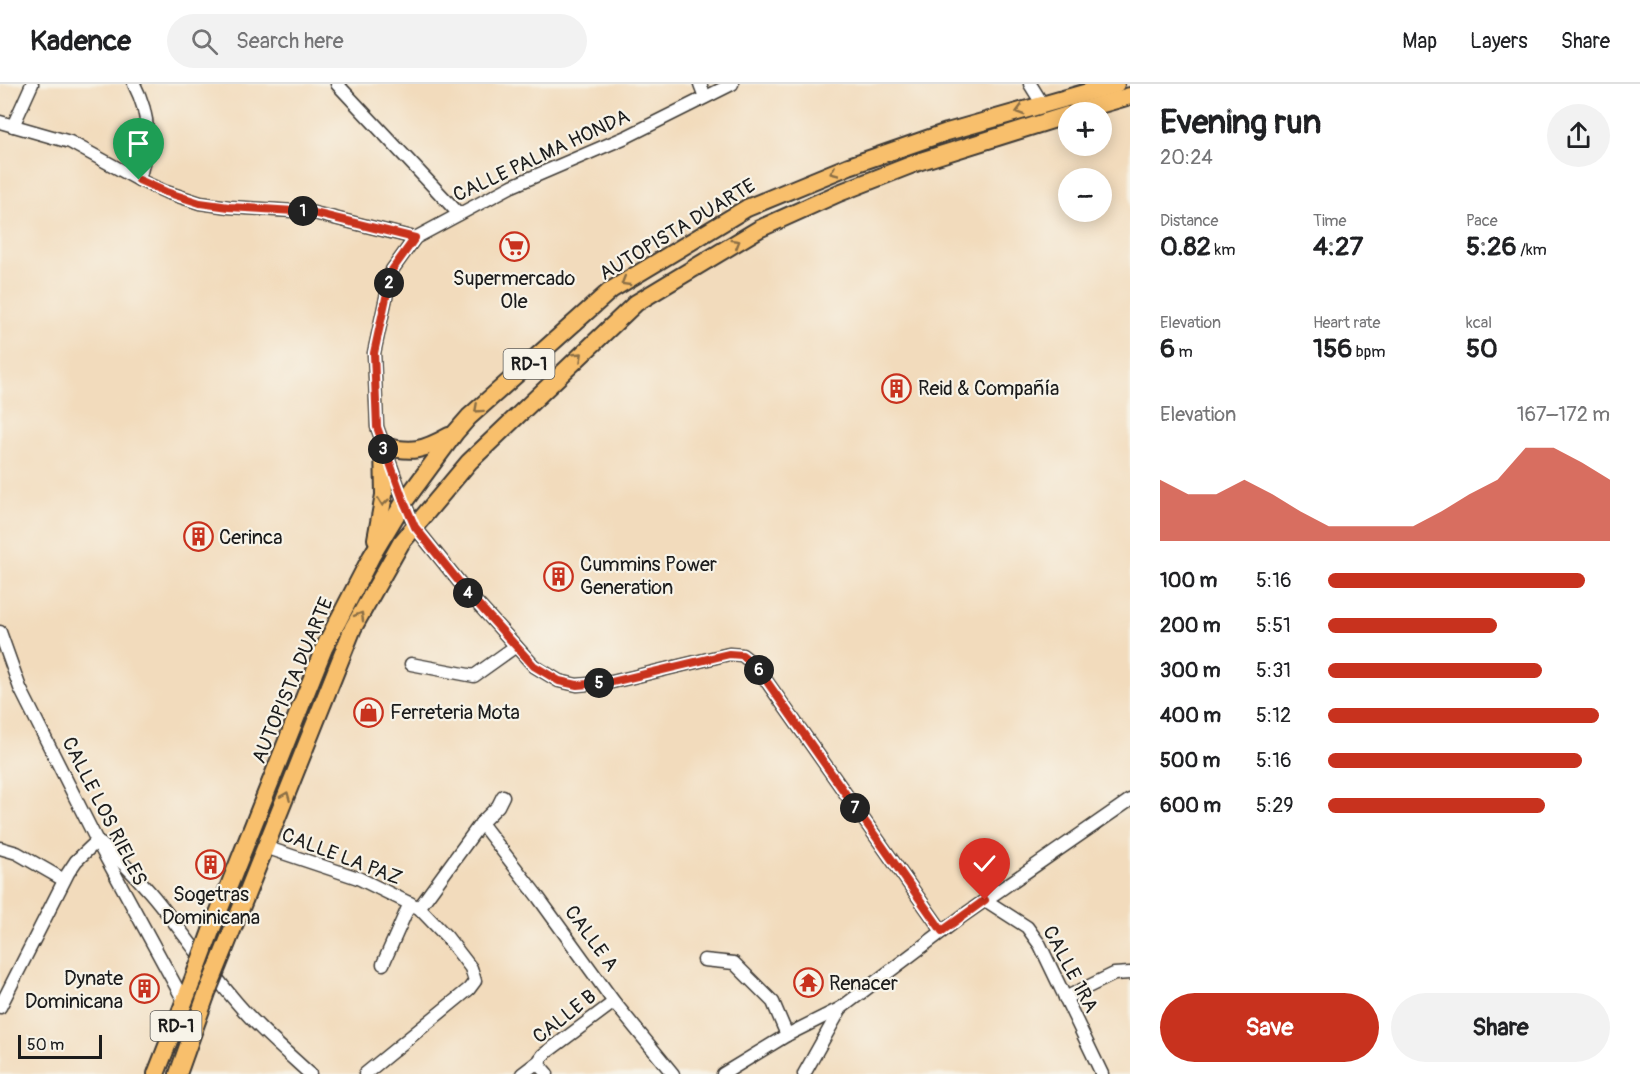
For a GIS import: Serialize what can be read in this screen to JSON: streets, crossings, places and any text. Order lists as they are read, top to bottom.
{
  "streets": {
    "highway": ["AUTOPISTA DUARTE", "RD-1"],
    "street": [
      "CALLE PALMA HONDA",
      "CALLE LOS RIELES",
      "CALLE LA PAZ",
      "CALLE A",
      "CALLE 1RA",
      "CALLE B"
    ]
  },
  "crossings": [
    ["CALLE PALMA HONDA", "AUTOPISTA DUARTE"],
    ["AUTOPISTA DUARTE", "RD-1"],
    ["AUTOPISTA DUARTE", "CALLE LOS RIELES"],
    ["AUTOPISTA DUARTE", "CALLE LA PAZ"],
    ["RD-1", "CALLE LOS RIELES"],
    ["CALLE A", "CALLE B"]
  ],
  "places": {
    "supermarket": ["Supermercado Ole"],
    "building": [
      "Reid & Compañía",
      "Cerinca",
      "Cummins Power Generation",
      "Sogetras Dominicana",
      "Dynate Dominicana"
    ],
    "shop": ["Ferreteria Mota"],
    "temple": ["Renacer"]
  },
  "scale_bar": "50 m",
  "page": {
    "header": "Kadence",
    "search": "Search here",
    "nav": ["Map", "Layers", "Share"],
    "heading": ["Evening run", "20:24"],
    "map_buttons": ["+", "−"],
    "stats": [
      ["Distance", "0.82 km"],
      ["Time", "4:27"],
      ["Pace", "5:26 /km"],
      ["Elevation", "6 m"],
      ["Heart rate", "156 bpm"],
      ["kcal", "50"]
    ],
    "pins": [
      "1",
      "2",
      "3",
      "4",
      "6",
      "5",
      "7"
    ],
    "chart": ["Elevation", "167–172 m"],
    "list": [
      {
        "name": "100 m",
        "note": "5:16"
      },
      {
        "name": "200 m",
        "note": "5:51"
      },
      {
        "name": "300 m",
        "note": "5:31"
      },
      {
        "name": "400 m",
        "note": "5:12"
      },
      {
        "name": "500 m",
        "note": "5:16"
      },
      {
        "name": "600 m",
        "note": "5:29"
      }
    ],
    "buttons": ["Save", "Share"],
    "scale": "50 m"
  }
}
